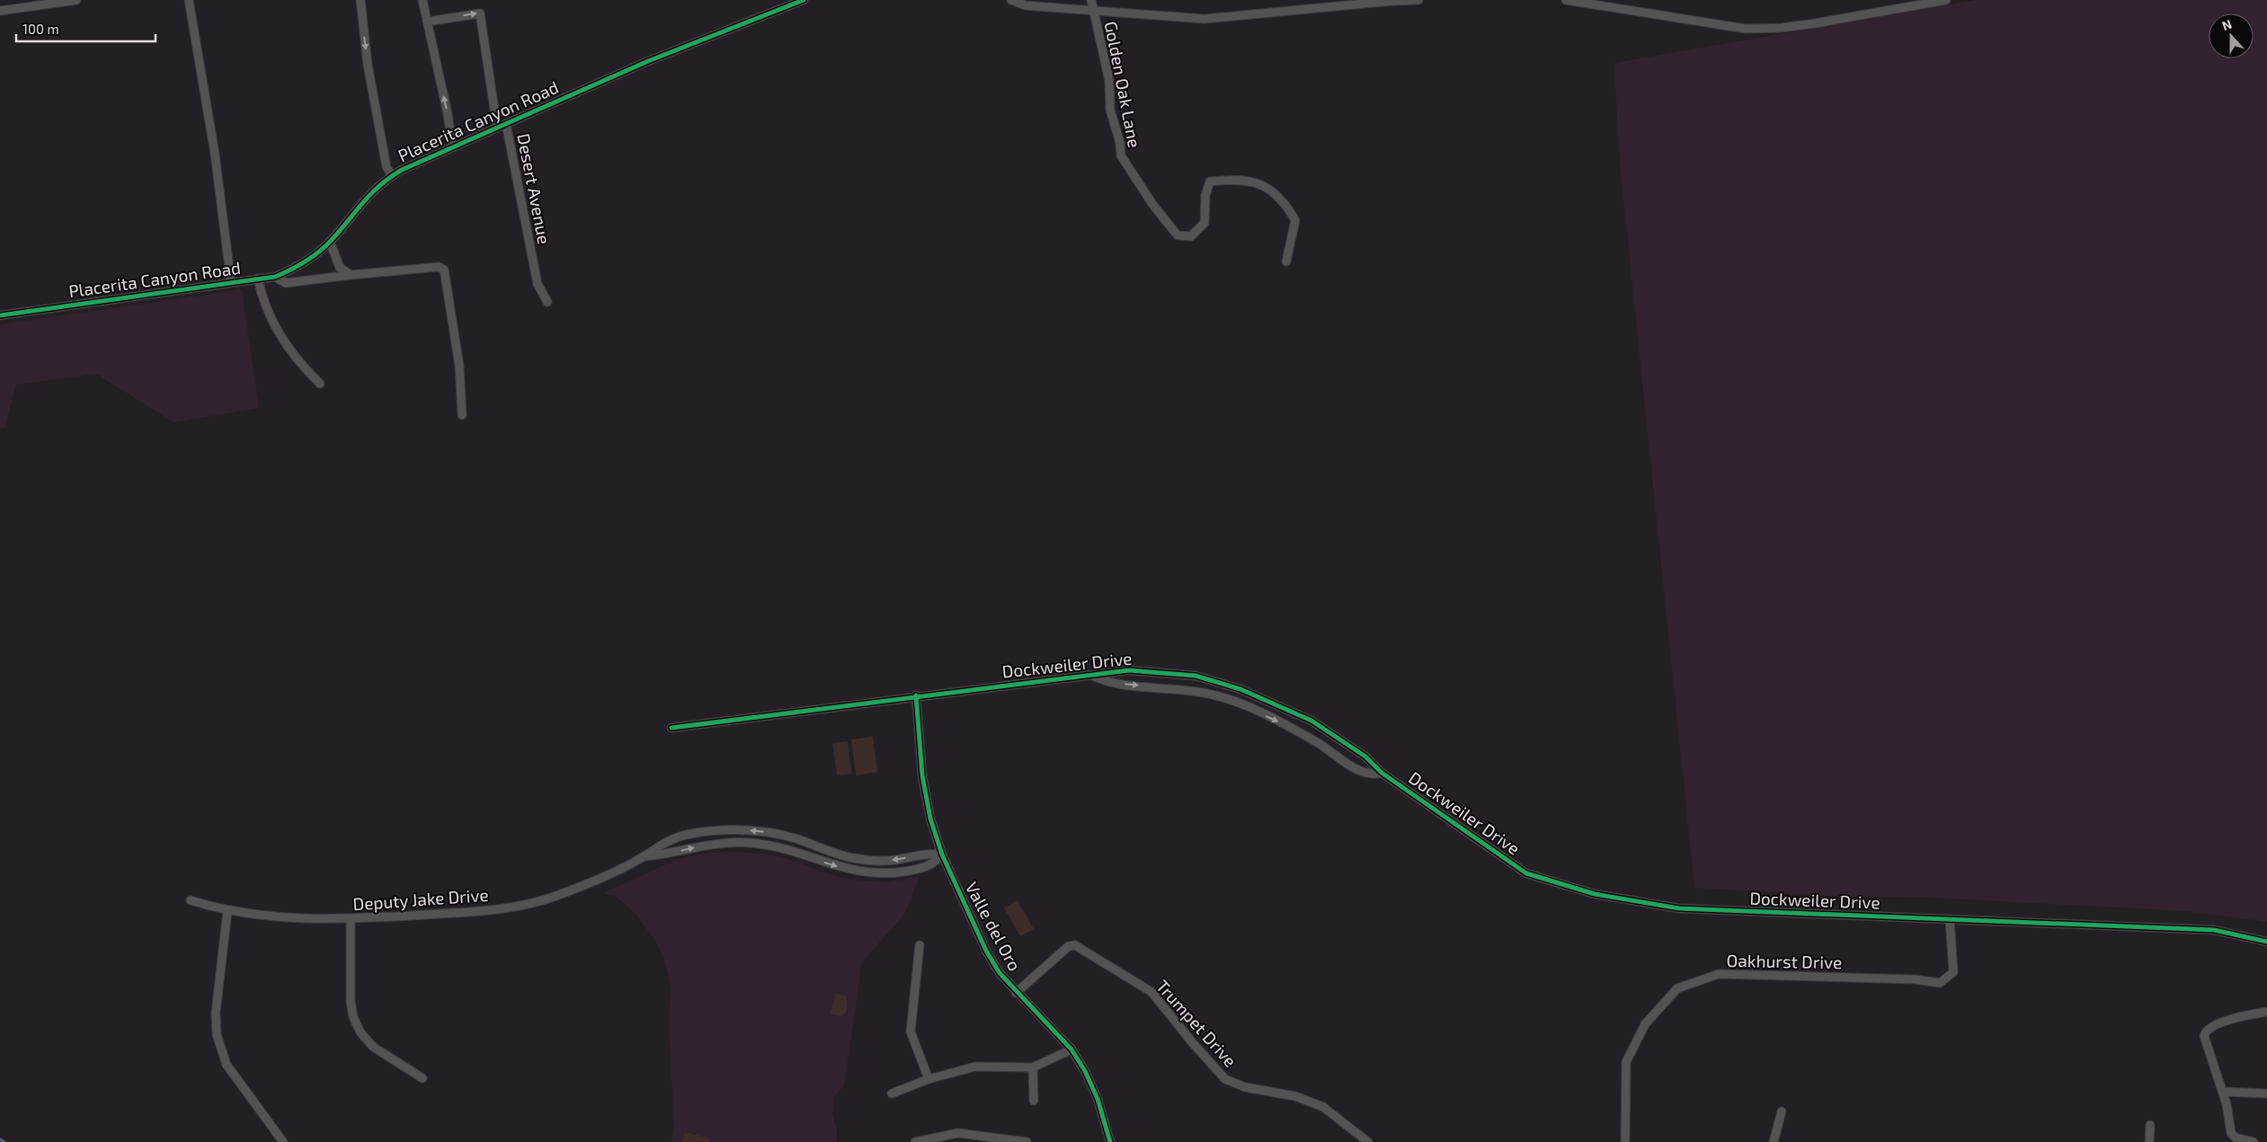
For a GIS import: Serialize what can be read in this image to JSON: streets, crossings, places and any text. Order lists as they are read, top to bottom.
{
  "streets": {
    "street": [
      "Golden Oak Lane",
      "Placerita Canyon Road",
      "Desert Avenue",
      "Dockweiler Drive",
      "Deputy Jake Drive",
      "Valle del Oro",
      "Oakhurst Drive",
      "Trumpet Drive"
    ]
  },
  "crossings": [
    ["Placerita Canyon Road", "Desert Avenue"],
    ["Dockweiler Drive", "Valle del Oro"],
    ["Dockweiler Drive", "Oakhurst Drive"],
    ["Deputy Jake Drive", "Valle del Oro"],
    ["Valle del Oro", "Trumpet Drive"]
  ],
  "scale_bar": "100 m",
  "north": "top"
}
